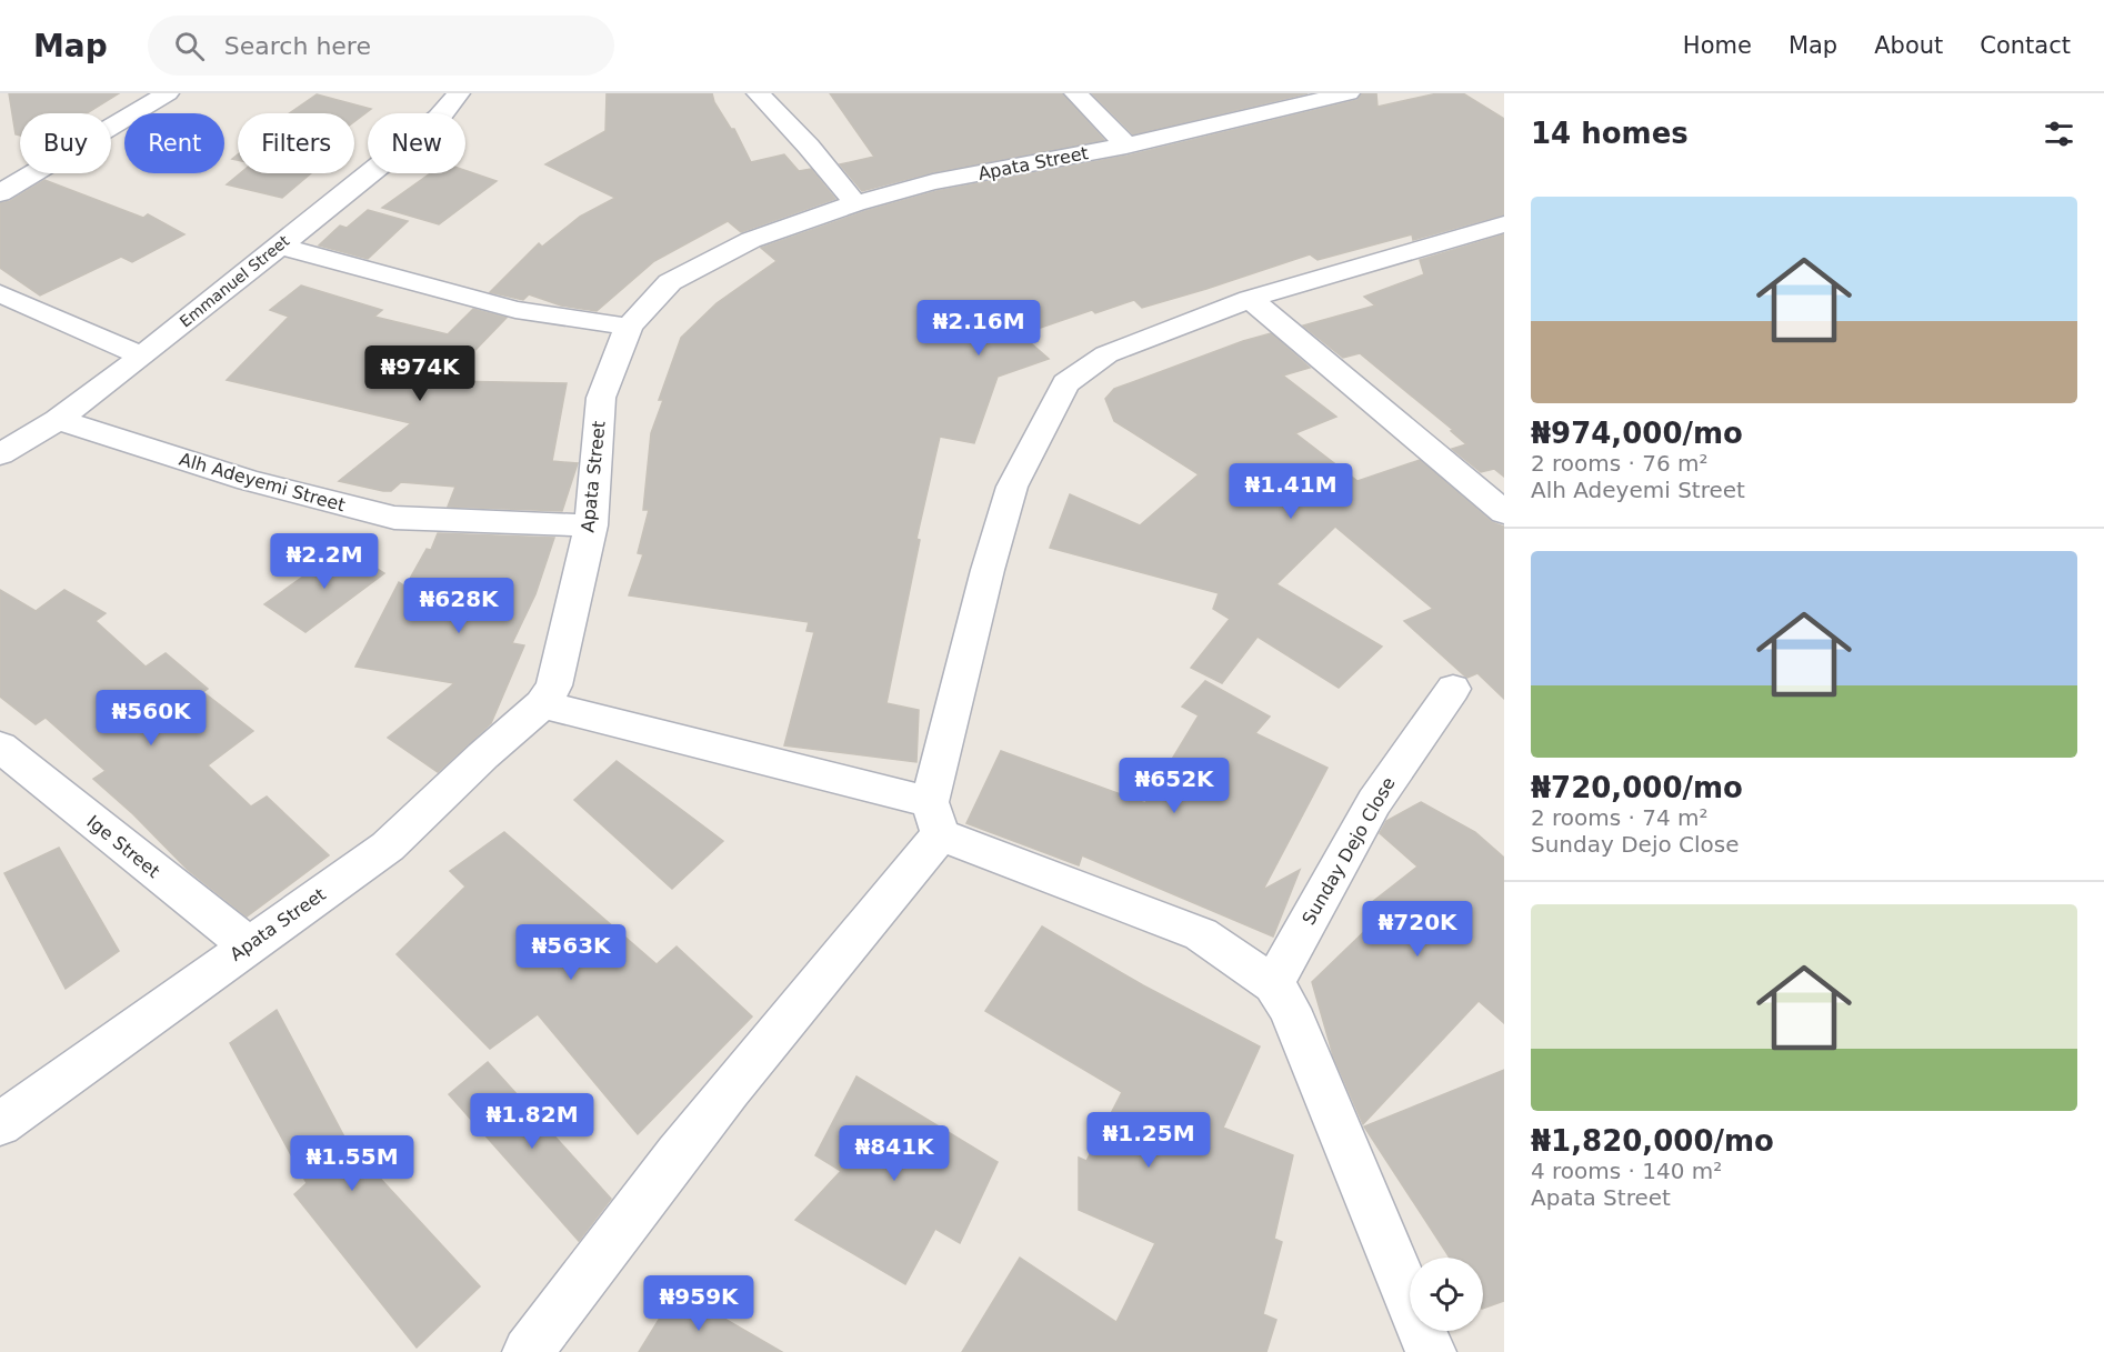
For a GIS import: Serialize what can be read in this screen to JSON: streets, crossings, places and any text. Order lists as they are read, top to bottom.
{
  "streets": {
    "street": [
      "Apata Street",
      "Emmanuel Street",
      "Alh Adeyemi Street",
      "Ige Street",
      "Sunday Dejo Close"
    ]
  },
  "crossings": [
    ["Apata Street", "Alh Adeyemi Street"],
    ["Apata Street", "Ige Street"],
    ["Emmanuel Street", "Alh Adeyemi Street"]
  ],
  "page": {
    "header": "Map",
    "search": "Search here",
    "nav": [
      "Home",
      "Map",
      "About",
      "Contact"
    ],
    "heading": "14 homes",
    "chip": [
      "Buy",
      "Rent",
      "Filters",
      "New"
    ],
    "list": [
      {
        "name": "₦974,000/mo",
        "note": "2 rooms · 76 m² · Alh Adeyemi Street"
      },
      {
        "name": "₦720,000/mo",
        "note": "2 rooms · 74 m² · Sunday Dejo Close"
      },
      {
        "name": "₦1,820,000/mo",
        "note": "4 rooms · 140 m² · Apata Street"
      }
    ],
    "price": [
      "₦2.16M",
      "₦974K",
      "₦1.41M",
      "₦2.2M",
      "₦628K",
      "₦560K",
      "₦652K",
      "₦720K",
      "₦563K",
      "₦1.82M",
      "₦1.25M",
      "₦841K",
      "₦1.55M",
      "₦959K"
    ]
  }
}
